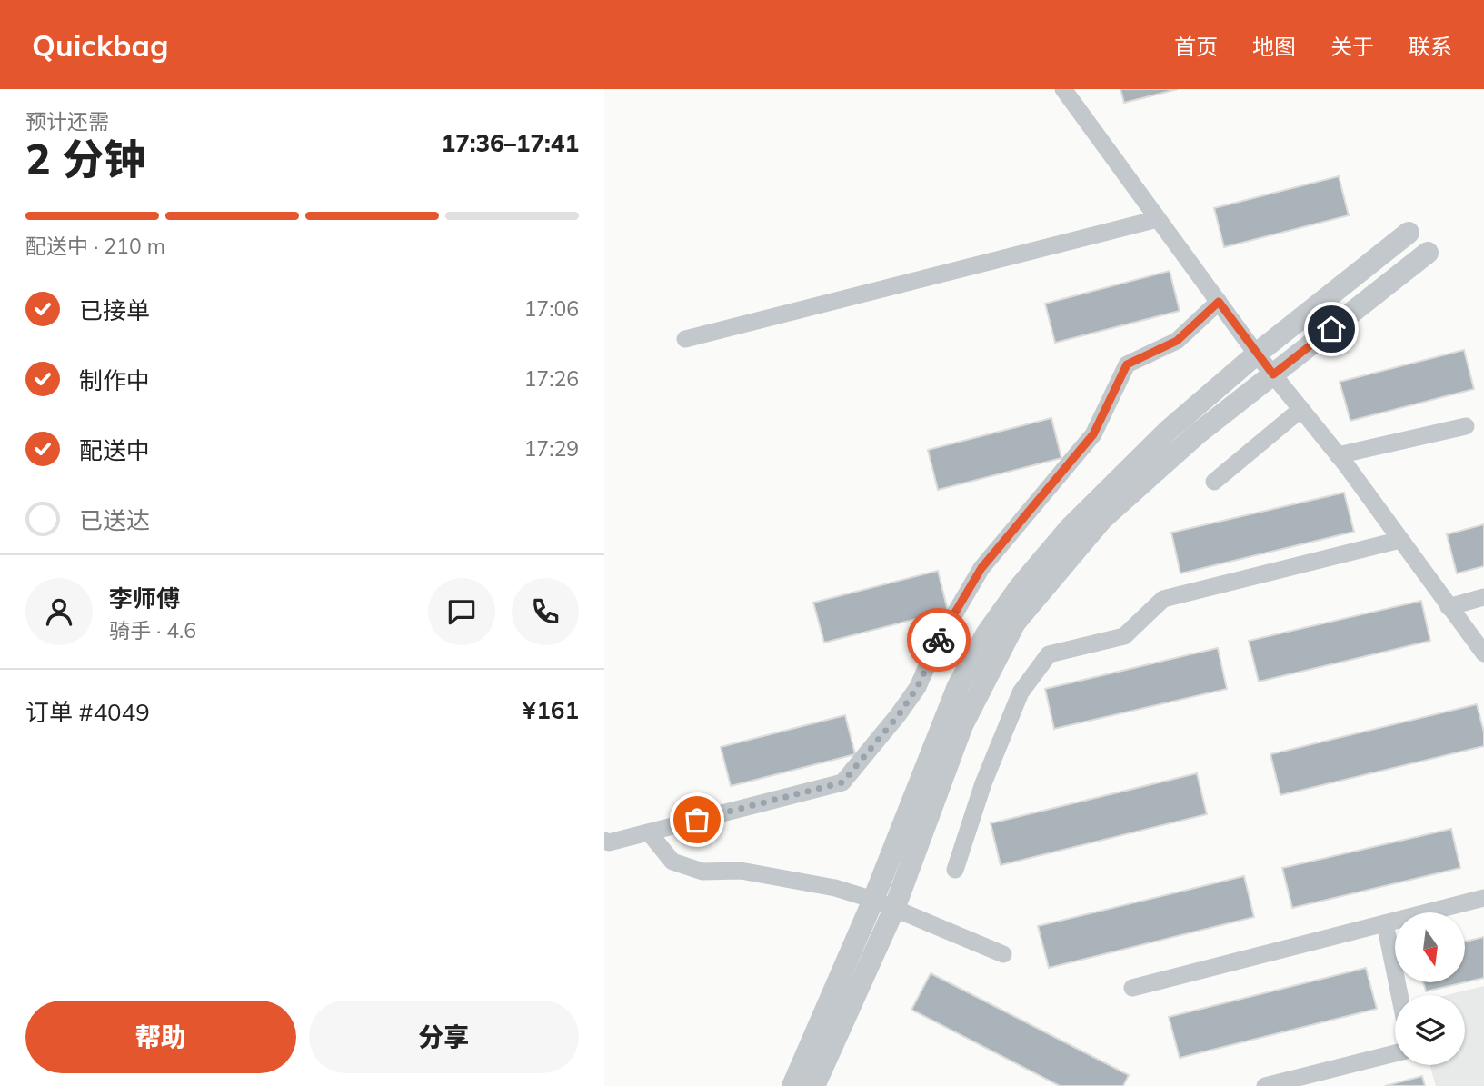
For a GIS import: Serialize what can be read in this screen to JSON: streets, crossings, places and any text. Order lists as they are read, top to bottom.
{
  "north": "bottom",
  "page": {
    "header": "Quickbag",
    "nav": [
      "首页",
      "地图",
      "关于",
      "联系"
    ],
    "heading": ["2 分钟", "预计还需", "17:36–17:41"],
    "panel": [
      "李师傅",
      "骑手 · 4.6",
      "订单 #4049",
      "¥161"
    ],
    "bar": "配送中 · 210 m",
    "list": [
      ["已接单", "17:06"],
      ["制作中", "17:26"],
      ["配送中", "17:29"],
      "已送达"
    ],
    "buttons": ["帮助", "分享"]
  }
}
